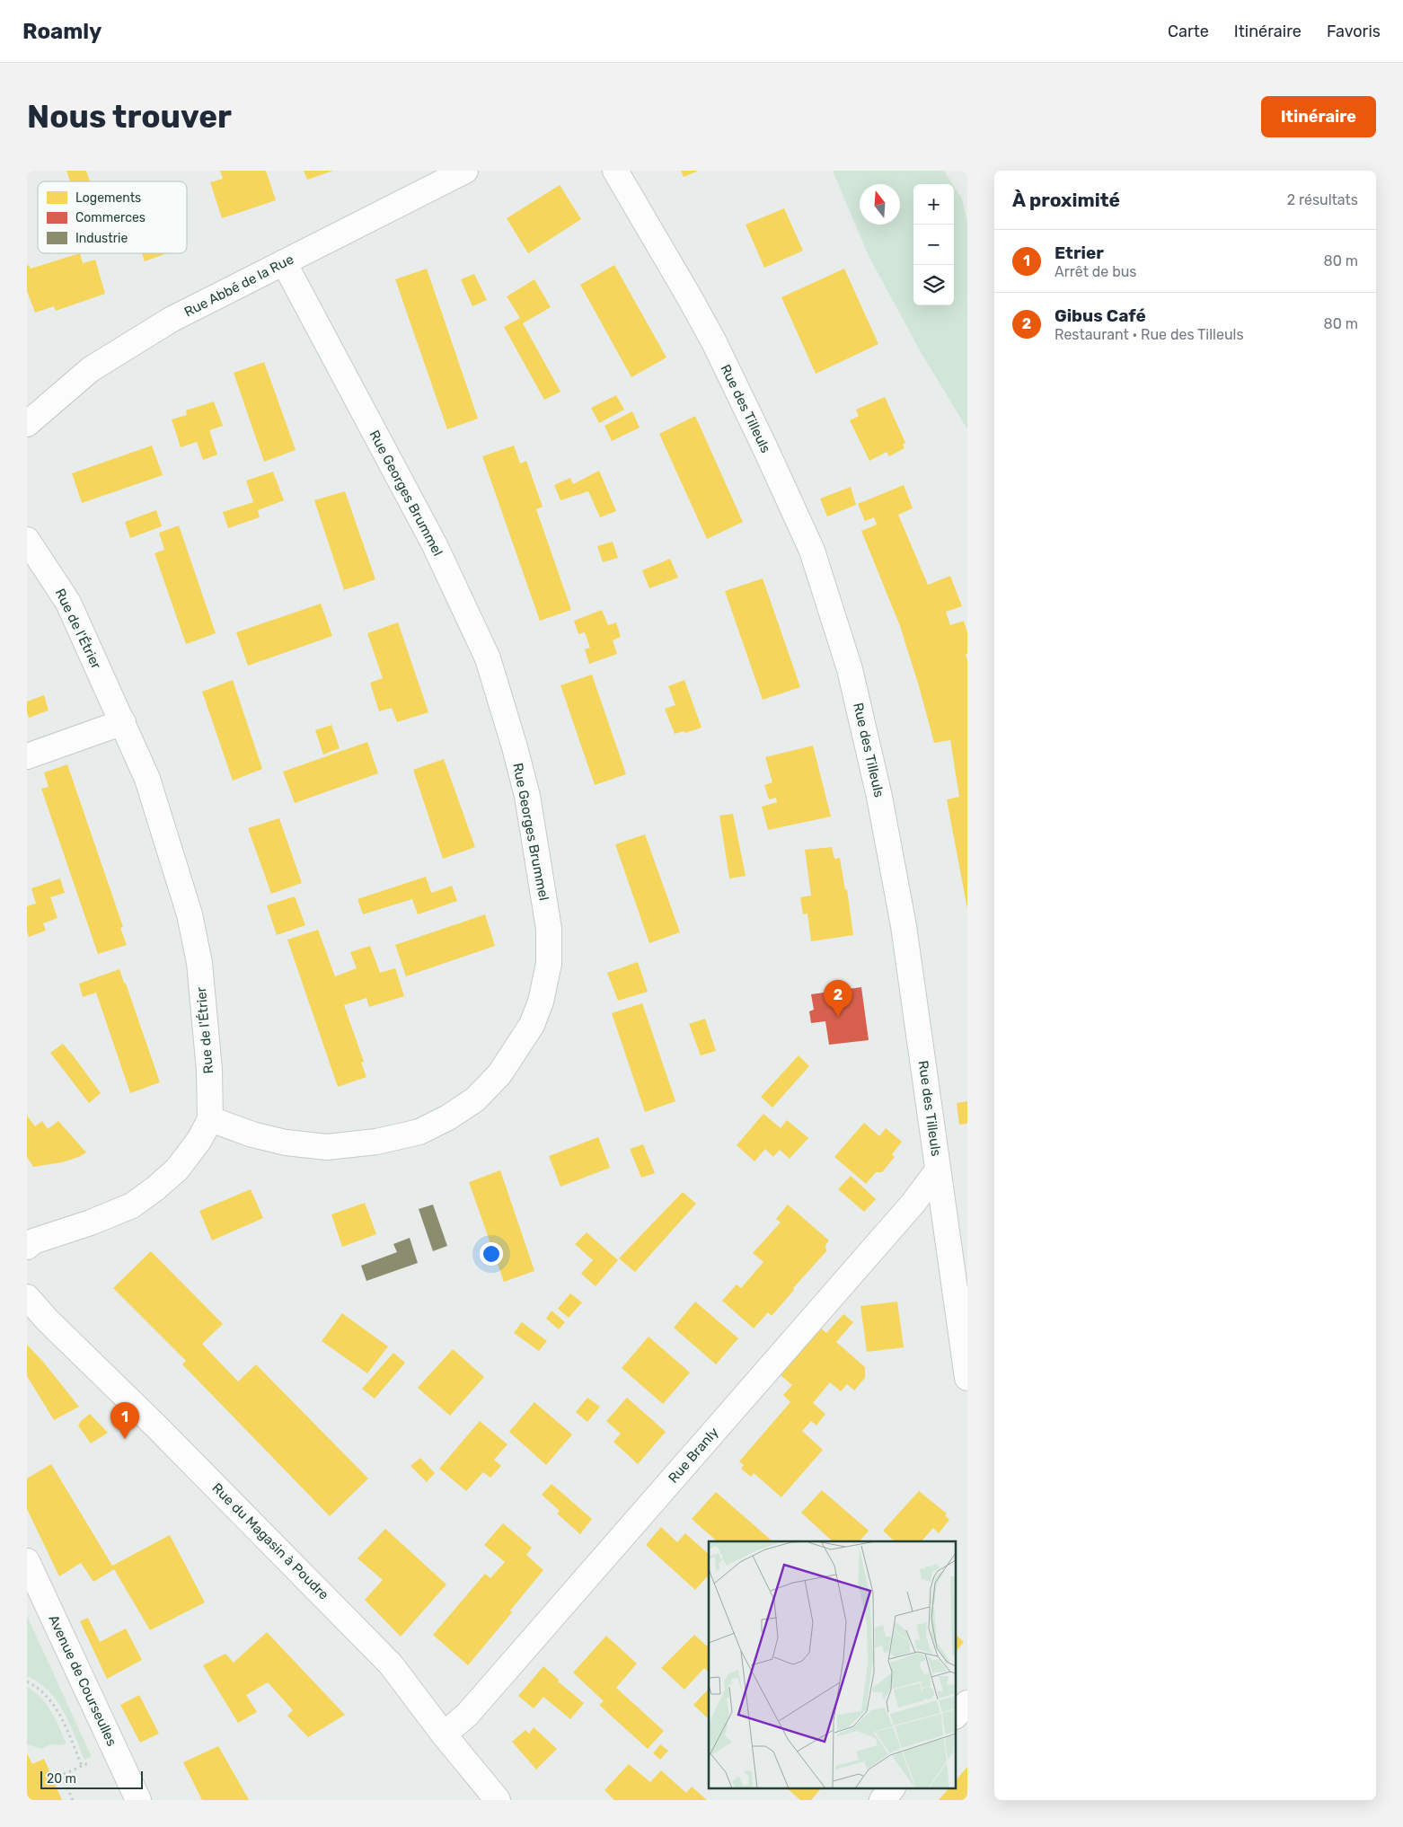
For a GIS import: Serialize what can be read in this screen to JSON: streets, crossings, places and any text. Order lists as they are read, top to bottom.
{
  "streets": {
    "street": [
      "Rue Abbé de la Rue",
      "Rue des Tilleuls",
      "Rue Georges Brummel",
      "Rue de l'Étrier",
      "Rue Branly",
      "Rue du Magasin à Poudre",
      "Avenue de Courseulles"
    ]
  },
  "crossings": [
    ["Rue Abbé de la Rue", "Rue Georges Brummel"],
    ["Rue des Tilleuls", "Rue Branly"],
    ["Rue Georges Brummel", "Rue de l'Étrier"],
    ["Rue Branly", "Rue du Magasin à Poudre"]
  ],
  "legend": ["Logements", "Commerces", "Industrie"],
  "scale_bar": "20 m",
  "north": "top",
  "page": {
    "header": "Roamly",
    "nav": ["Carte", "Itinéraire", "Favoris"],
    "buttons": "Itinéraire",
    "title": "Nous trouver",
    "heading": ["À proximité", "2 résultats"],
    "map_buttons": ["+", "−"],
    "list": [
      {
        "mark": "1",
        "name": "Etrier",
        "note": "Arrêt de bus",
        "value": "80 m"
      },
      {
        "mark": "2",
        "name": "Gibus Café",
        "note": "Restaurant · Rue des Tilleuls",
        "value": "80 m"
      }
    ],
    "pins": ["2", "1"],
    "scale": "20 m"
  }
}
